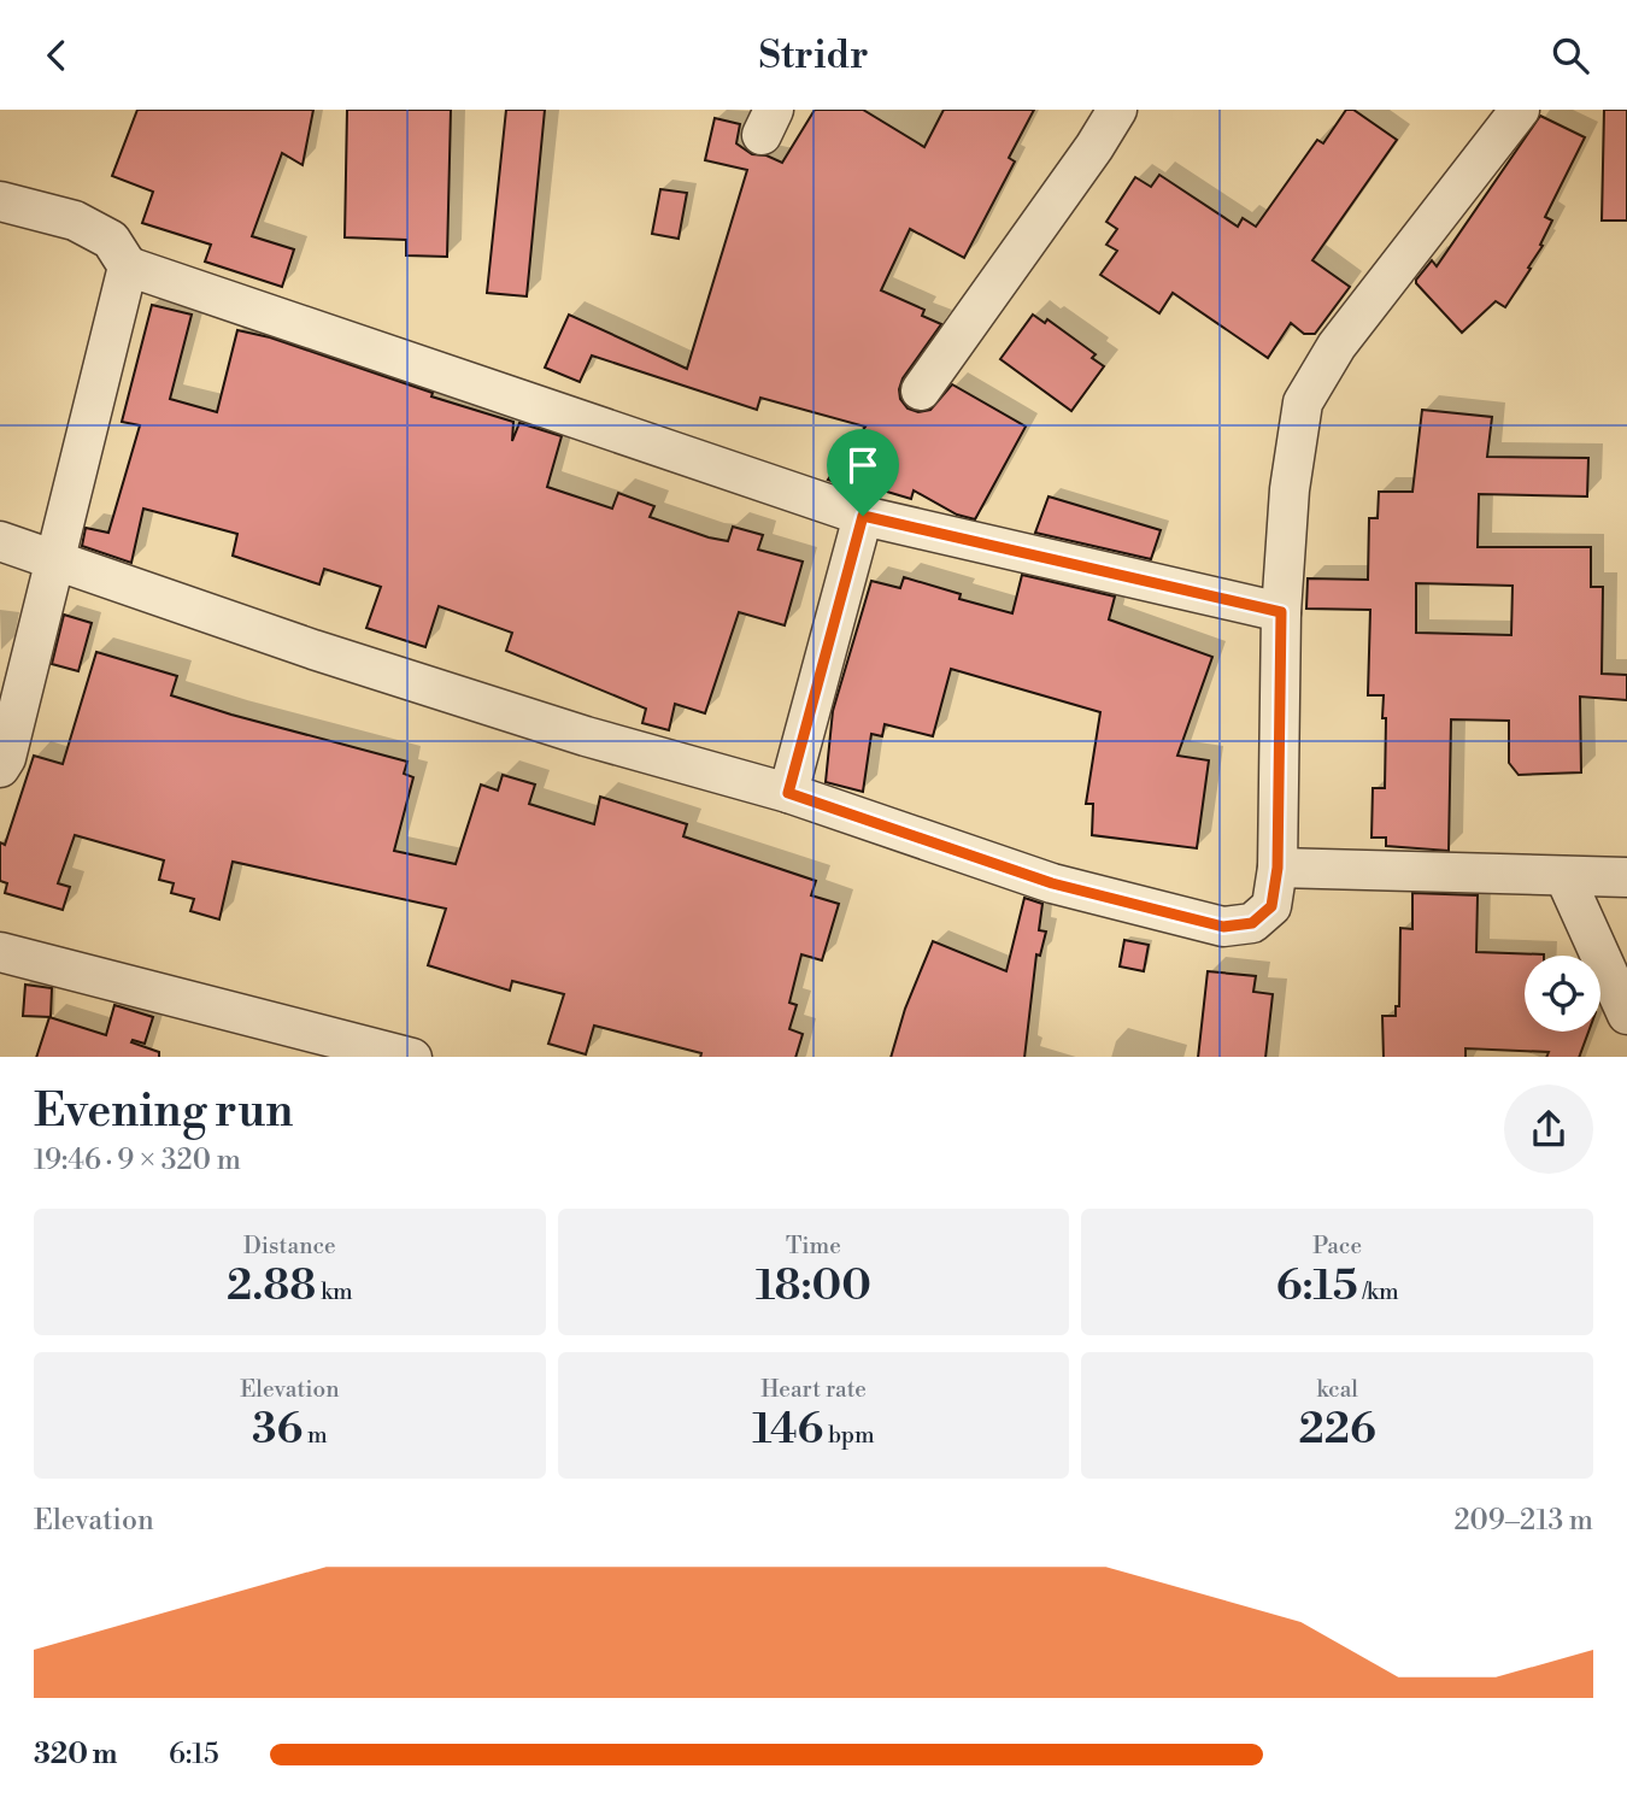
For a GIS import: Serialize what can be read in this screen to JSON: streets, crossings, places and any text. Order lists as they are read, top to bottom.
{
  "page": {
    "header": "Stridr",
    "heading": ["Evening run", "19:46 · 9 × 320 m"],
    "stats": [
      ["Distance", "2.88 km"],
      ["Time", "18:00"],
      ["Pace", "6:15 /km"],
      ["Elevation", "36 m"],
      ["Heart rate", "146 bpm"],
      ["kcal", "226"]
    ],
    "chart": ["Elevation", "209–213 m"],
    "list": [
      {
        "name": "320 m",
        "note": "6:15"
      }
    ]
  }
}
